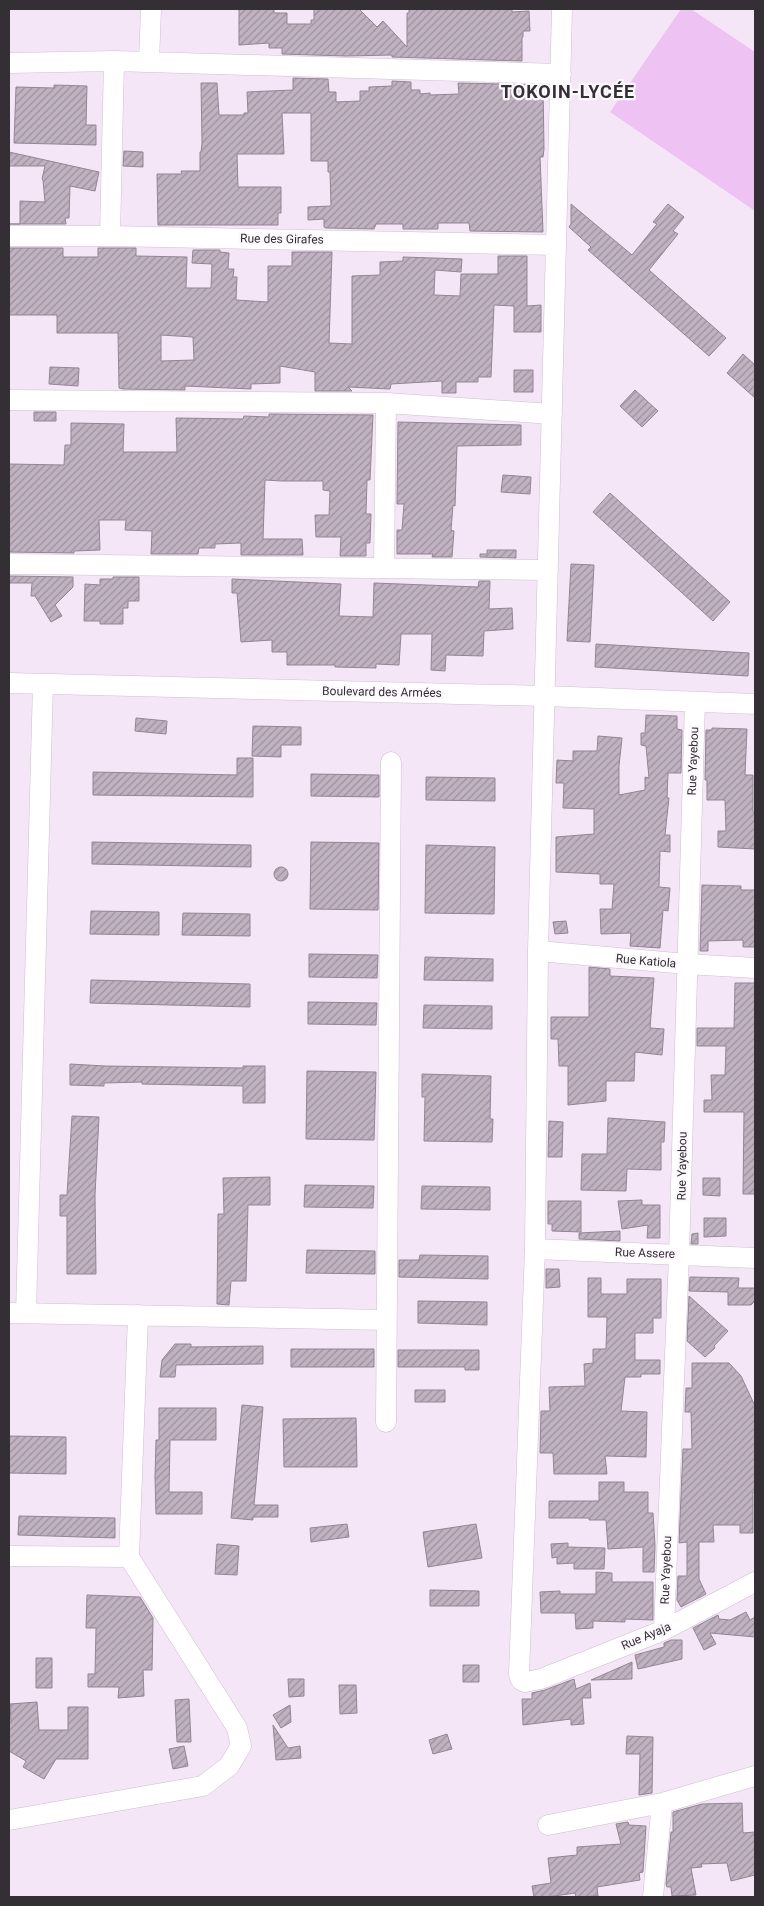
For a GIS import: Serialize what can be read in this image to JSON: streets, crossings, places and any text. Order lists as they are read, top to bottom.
{
  "streets": {
    "street": [
      "Rue des Girafes",
      "Boulevard des Armées",
      "Rue Yayebou",
      "Rue Katiola",
      "Rue Assere",
      "Rue Ayaja"
    ]
  },
  "crossings": [
    ["Boulevard des Armées", "Rue Yayebou"],
    ["Rue Yayebou", "Rue Katiola"],
    ["Rue Yayebou", "Rue Assere"],
    ["Rue Yayebou", "Rue Ayaja"],
    ["Rue Assere", "Rue Ayaja"]
  ],
  "districts": ["TOKOIN-LYCÉE"]
}
